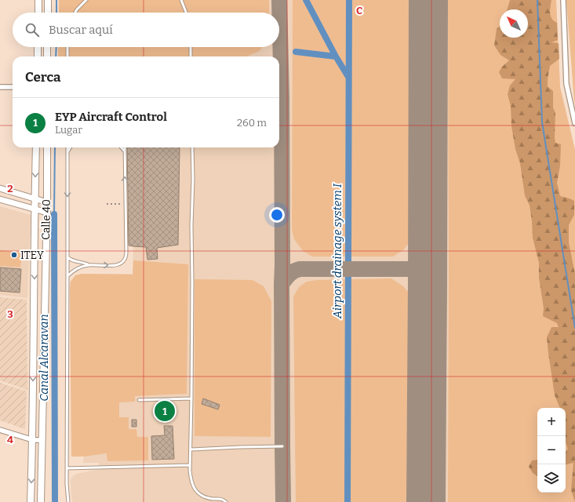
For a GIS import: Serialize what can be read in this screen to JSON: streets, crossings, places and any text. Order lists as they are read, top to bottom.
{
  "streets": {
    "main road": ["Calle 40"]
  },
  "water": ["Airport drainage system I", "Canal Alcaravan"],
  "places": ["ITEY"],
  "north": "top left",
  "page": {
    "search": "Buscar aquí",
    "heading": "Cerca",
    "list": [
      {
        "mark": "1",
        "name": "EYP Aircraft Control",
        "note": "Lugar",
        "value": "260 m"
      }
    ],
    "pins": "1",
    "map_buttons": ["+", "−"]
  },
  "grid": {
    "columns": ["C"],
    "rows": ["2", "3", "4"]
  }
}
